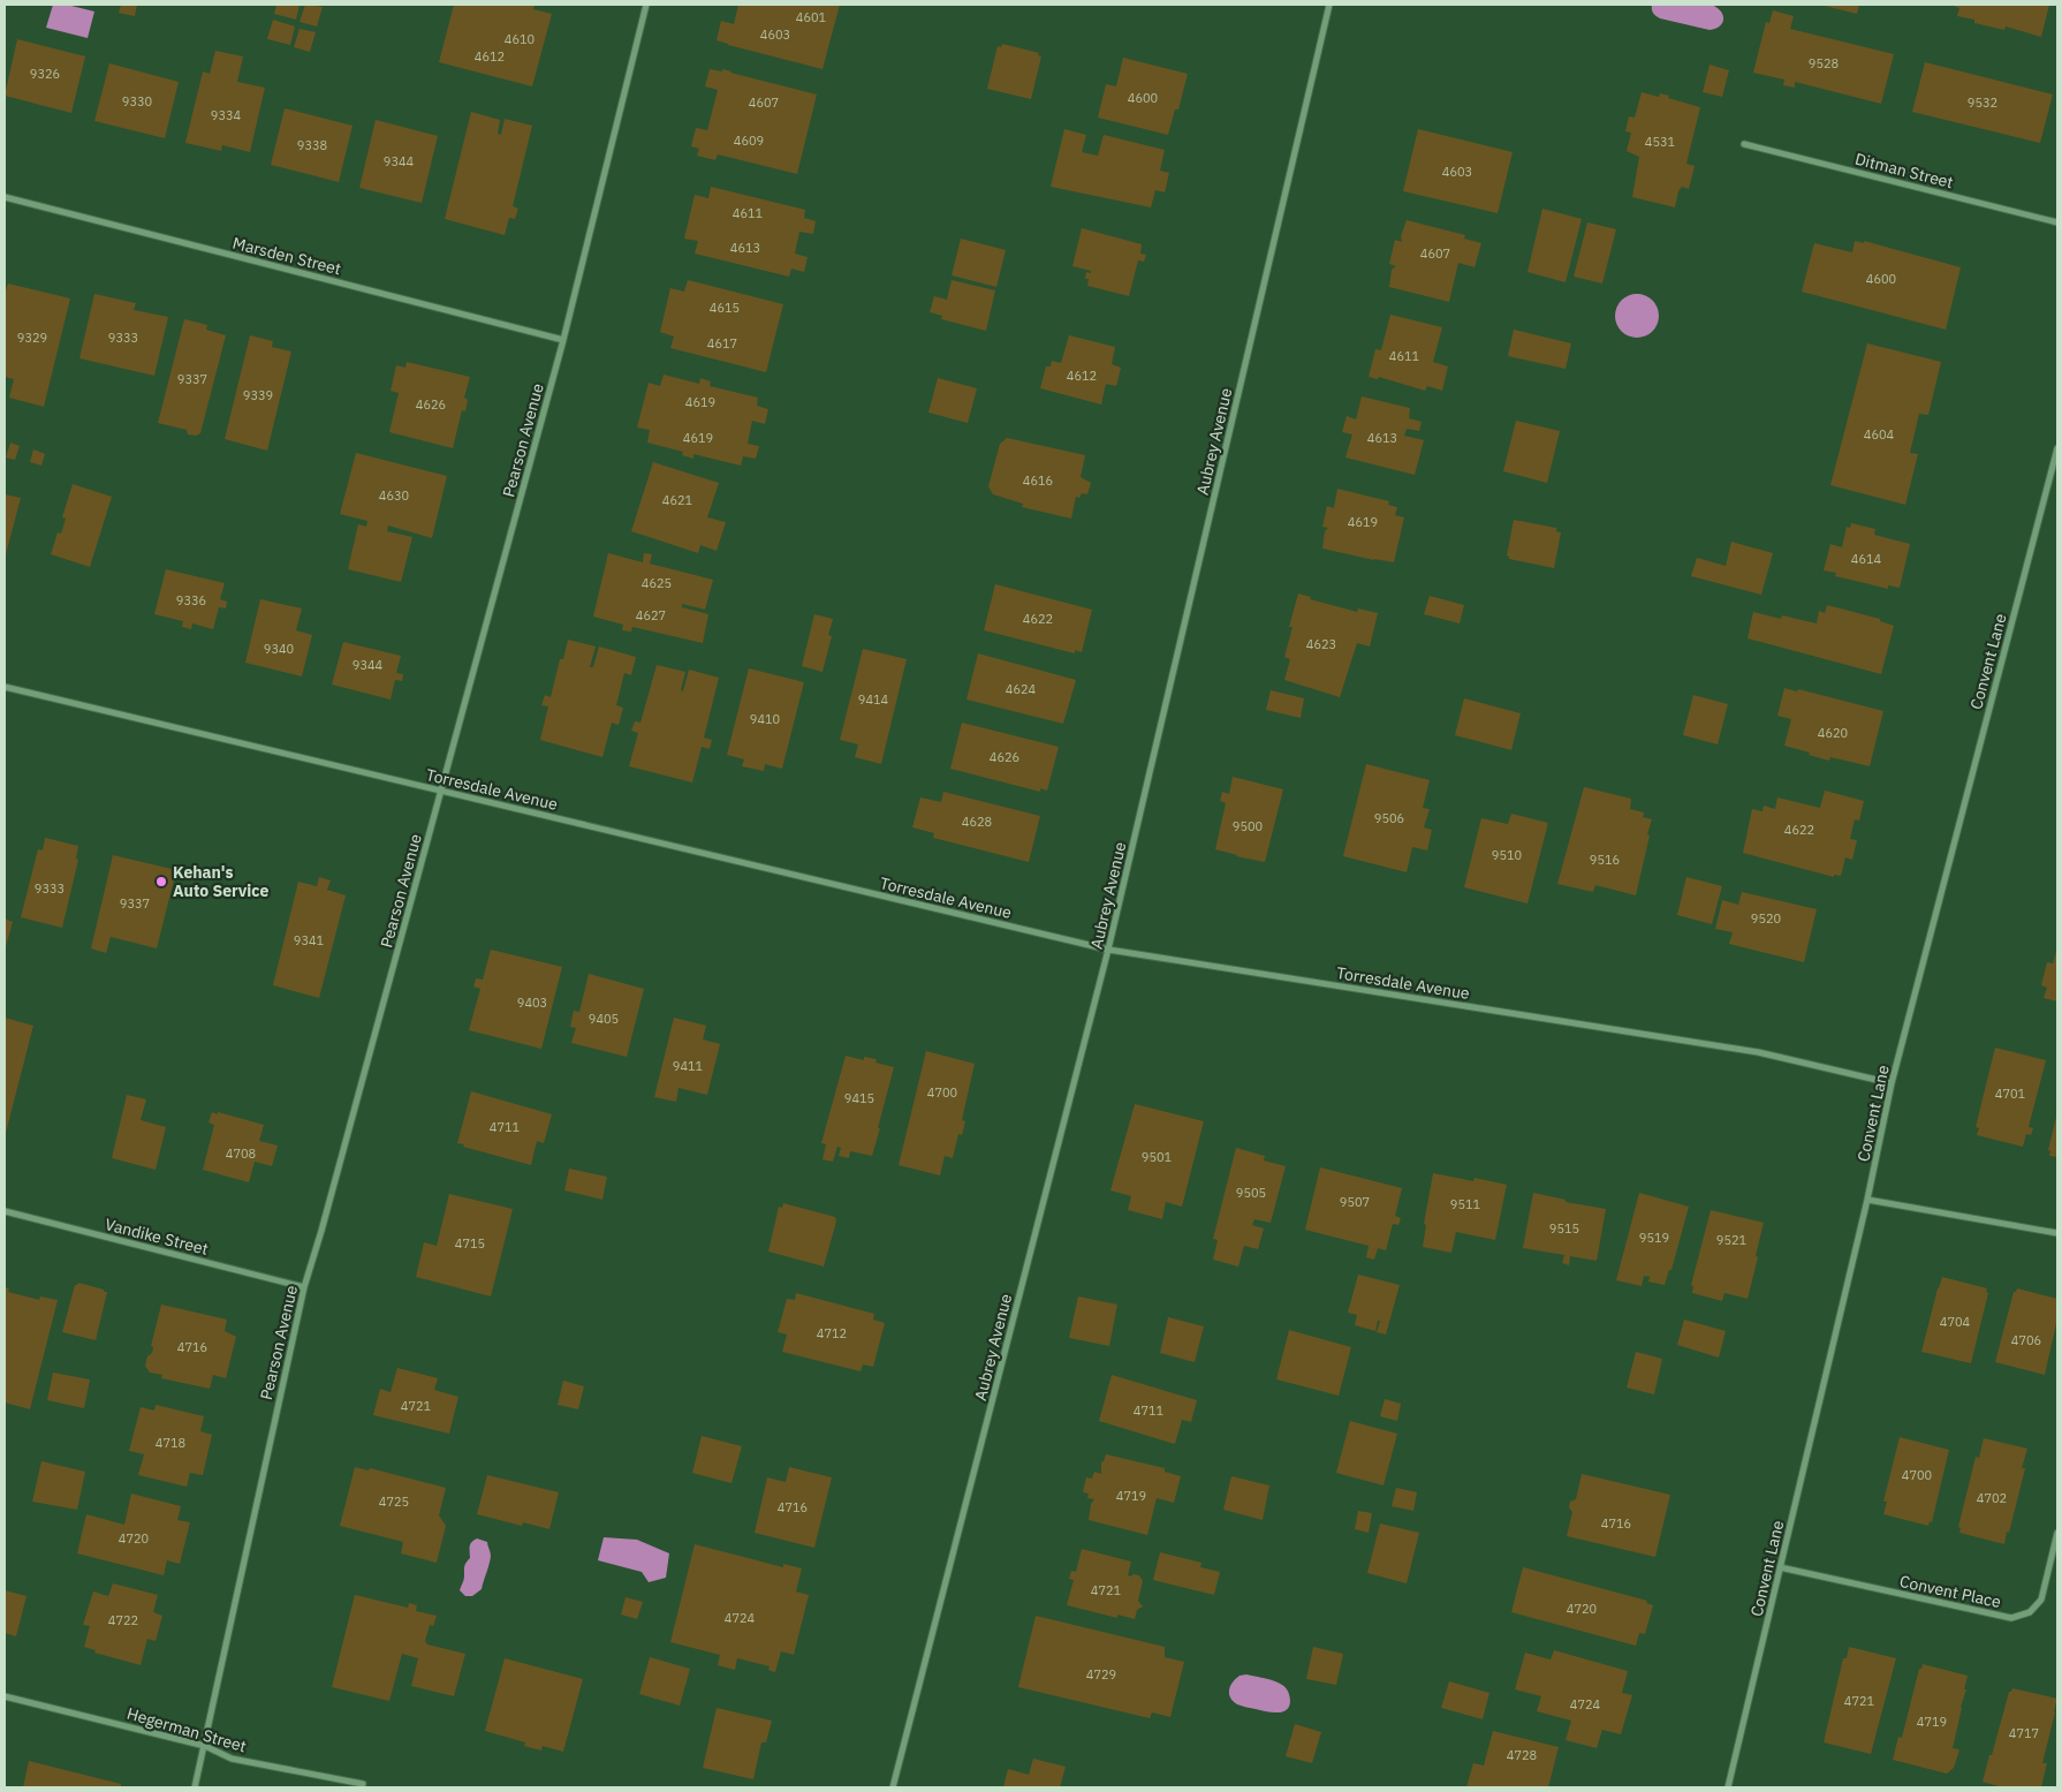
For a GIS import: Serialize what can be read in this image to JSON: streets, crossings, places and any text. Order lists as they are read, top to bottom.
{
  "streets": {
    "street": [
      "Ditman Street",
      "Marsden Street",
      "Pearson Avenue",
      "Aubrey Avenue",
      "Convent Lane",
      "Torresdale Avenue",
      "Vandike Street",
      "Convent Place",
      "Hegerman Street"
    ]
  },
  "crossings": [
    ["Marsden Street", "Pearson Avenue"],
    ["Pearson Avenue", "Torresdale Avenue"],
    ["Pearson Avenue", "Vandike Street"],
    ["Pearson Avenue", "Hegerman Street"],
    ["Aubrey Avenue", "Torresdale Avenue"],
    ["Convent Lane", "Torresdale Avenue"],
    ["Convent Lane", "Convent Place"]
  ],
  "places": ["Kehan's Auto Service"],
  "house_numbers": [
    "4601",
    "4603",
    "4610",
    "4612",
    "9528",
    "9326",
    "4600",
    "9330",
    "4607",
    "9532",
    "9334",
    "4609",
    "4531",
    "9338",
    "9344",
    "4603",
    "4611",
    "4613",
    "4607",
    "4600",
    "4615",
    "9329",
    "9333",
    "4617",
    "4611",
    "4612",
    "9337",
    "9339",
    "4619",
    "4626",
    "4604",
    "4619",
    "4613",
    "4616",
    "4630",
    "4621",
    "4619",
    "4614",
    "4625",
    "9336",
    "4627",
    "4622",
    "4623",
    "9340",
    "9344",
    "4624",
    "9414",
    "9410",
    "4620",
    "4626",
    "9506",
    "4628",
    "9500",
    "4622",
    "9510",
    "9516",
    "9333",
    "9337",
    "9520",
    "9341",
    "9403",
    "9405",
    "9411",
    "4700",
    "4701",
    "9415",
    "4711",
    "4708",
    "9501",
    "9505",
    "9507",
    "9511",
    "9515",
    "9519",
    "9521",
    "4715",
    "4704",
    "4712",
    "4706",
    "4716",
    "4721",
    "4711",
    "4718",
    "4700",
    "4719",
    "4702",
    "4725",
    "4716",
    "4716",
    "4720",
    "4721",
    "4720",
    "4724",
    "4722",
    "4729",
    "4721",
    "4724",
    "4719",
    "4717",
    "4728"
  ]
}
